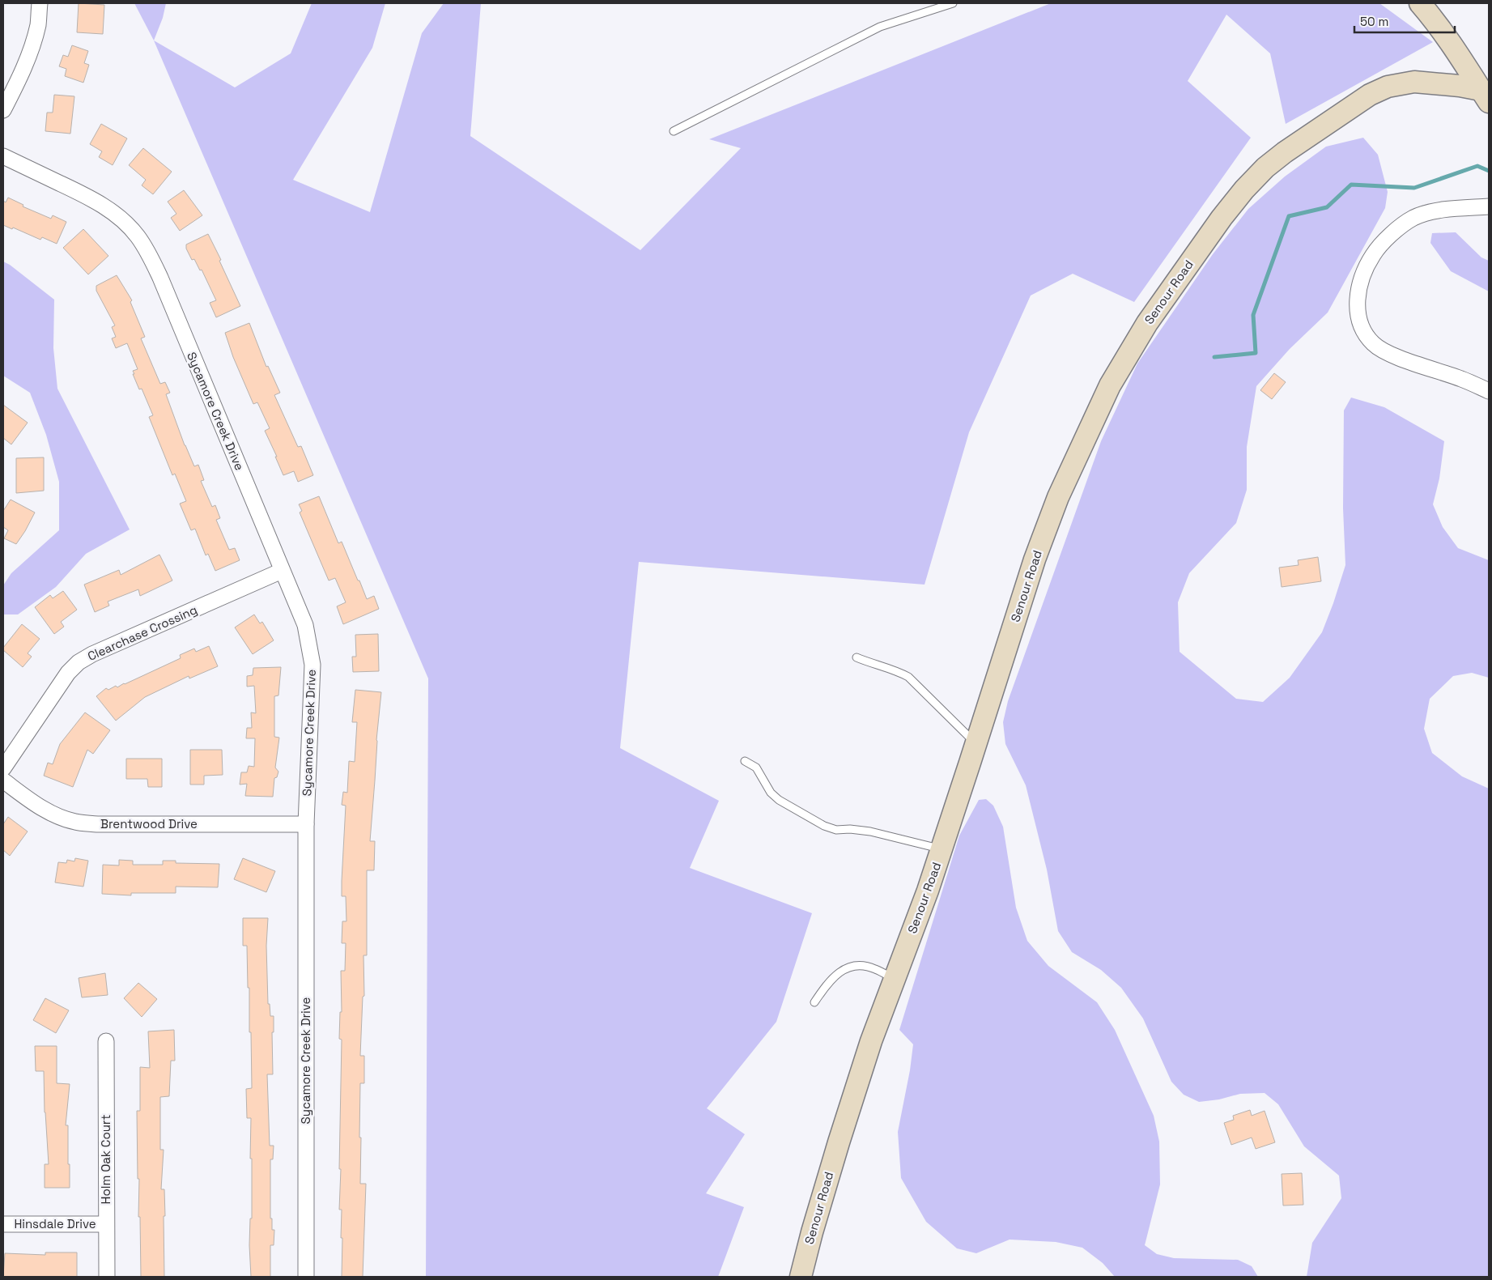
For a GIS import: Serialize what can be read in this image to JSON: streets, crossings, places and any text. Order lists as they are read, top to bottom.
{
  "streets": {
    "street": [
      "Senour Road",
      "Sycamore Creek Drive",
      "Clearchase Crossing",
      "Brentwood Drive",
      "Holm Oak Court",
      "Hinsdale Drive"
    ]
  },
  "crossings": [
    ["Sycamore Creek Drive", "Clearchase Crossing"],
    ["Sycamore Creek Drive", "Brentwood Drive"],
    ["Holm Oak Court", "Hinsdale Drive"]
  ],
  "scale_bar": "50 m"
}
